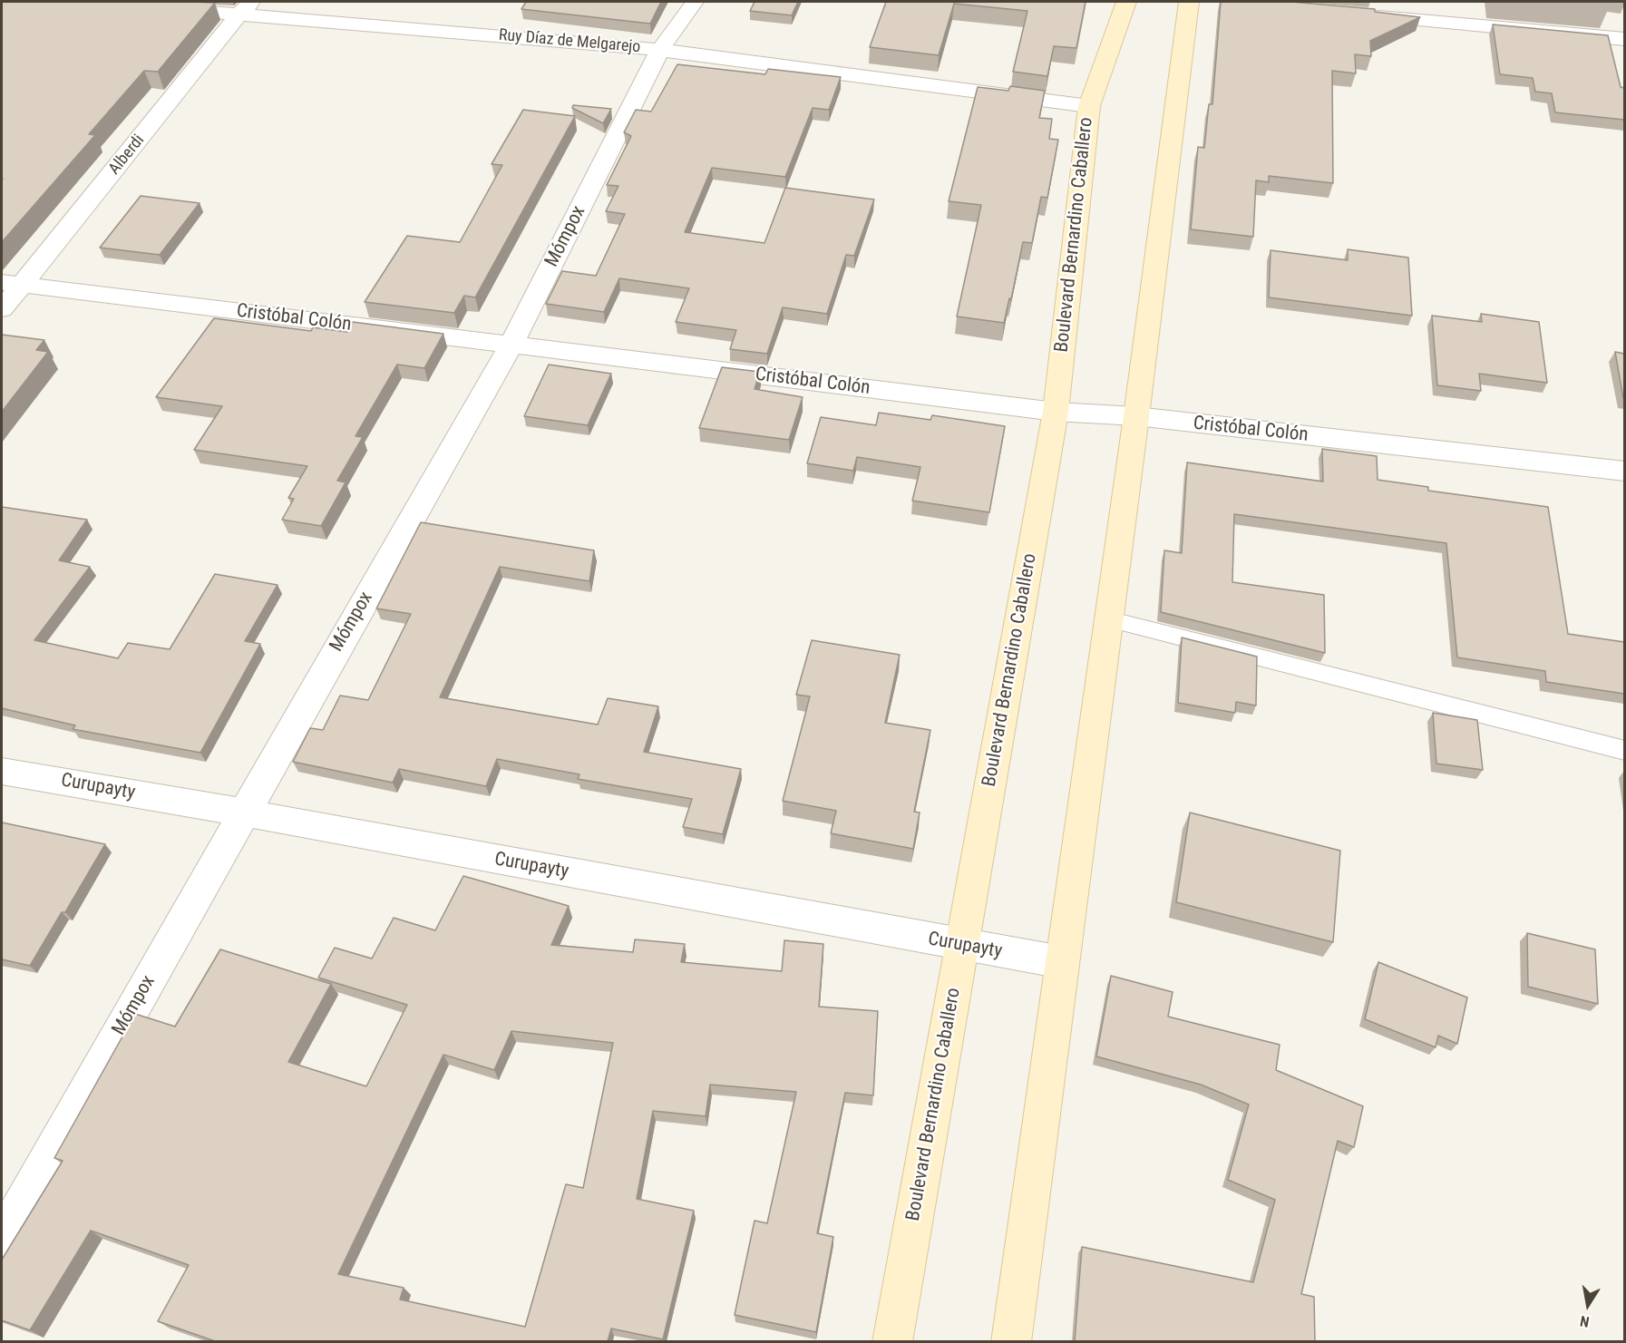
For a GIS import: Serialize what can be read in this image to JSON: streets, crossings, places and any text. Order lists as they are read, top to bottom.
{
  "streets": {
    "main road": ["Boulevard Bernardino Caballero"],
    "street": [
      "Ruy Díaz de Melgarejo",
      "Alberdi",
      "Mómpox",
      "Cristóbal Colón",
      "Curupayty"
    ]
  },
  "crossings": [
    ["Ruy Díaz de Melgarejo", "Alberdi"],
    ["Ruy Díaz de Melgarejo", "Boulevard Bernardino Caballero"],
    ["Ruy Díaz de Melgarejo", "Mómpox"],
    ["Alberdi", "Cristóbal Colón"],
    ["Boulevard Bernardino Caballero", "Cristóbal Colón"],
    ["Boulevard Bernardino Caballero", "Curupayty"],
    ["Mómpox", "Cristóbal Colón"],
    ["Mómpox", "Curupayty"]
  ],
  "north": "bottom"
}
